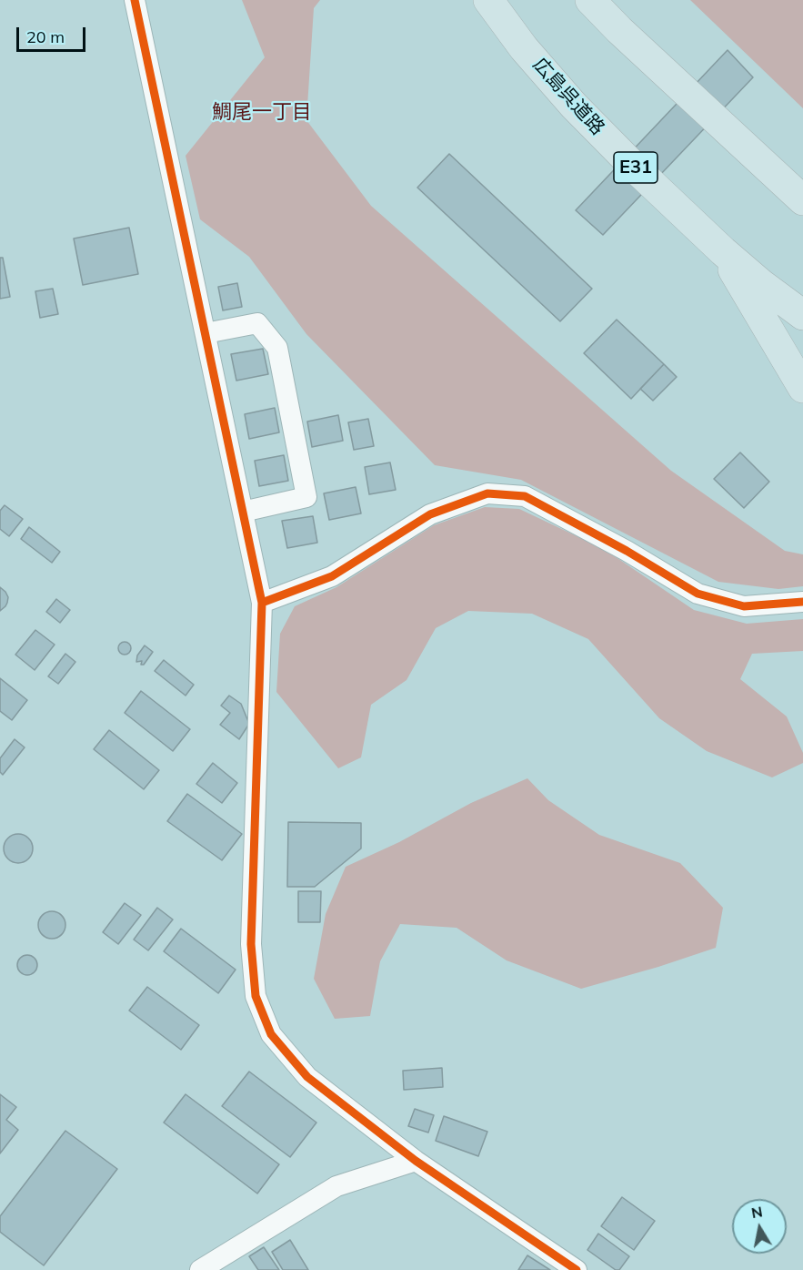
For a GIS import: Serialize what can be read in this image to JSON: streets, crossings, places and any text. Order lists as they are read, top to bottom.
{
  "streets": {
    "highway": ["広島呉道路", "E31"]
  },
  "districts": ["鯛尾一丁目"],
  "scale_bar": "20 m",
  "north": "top"
}
